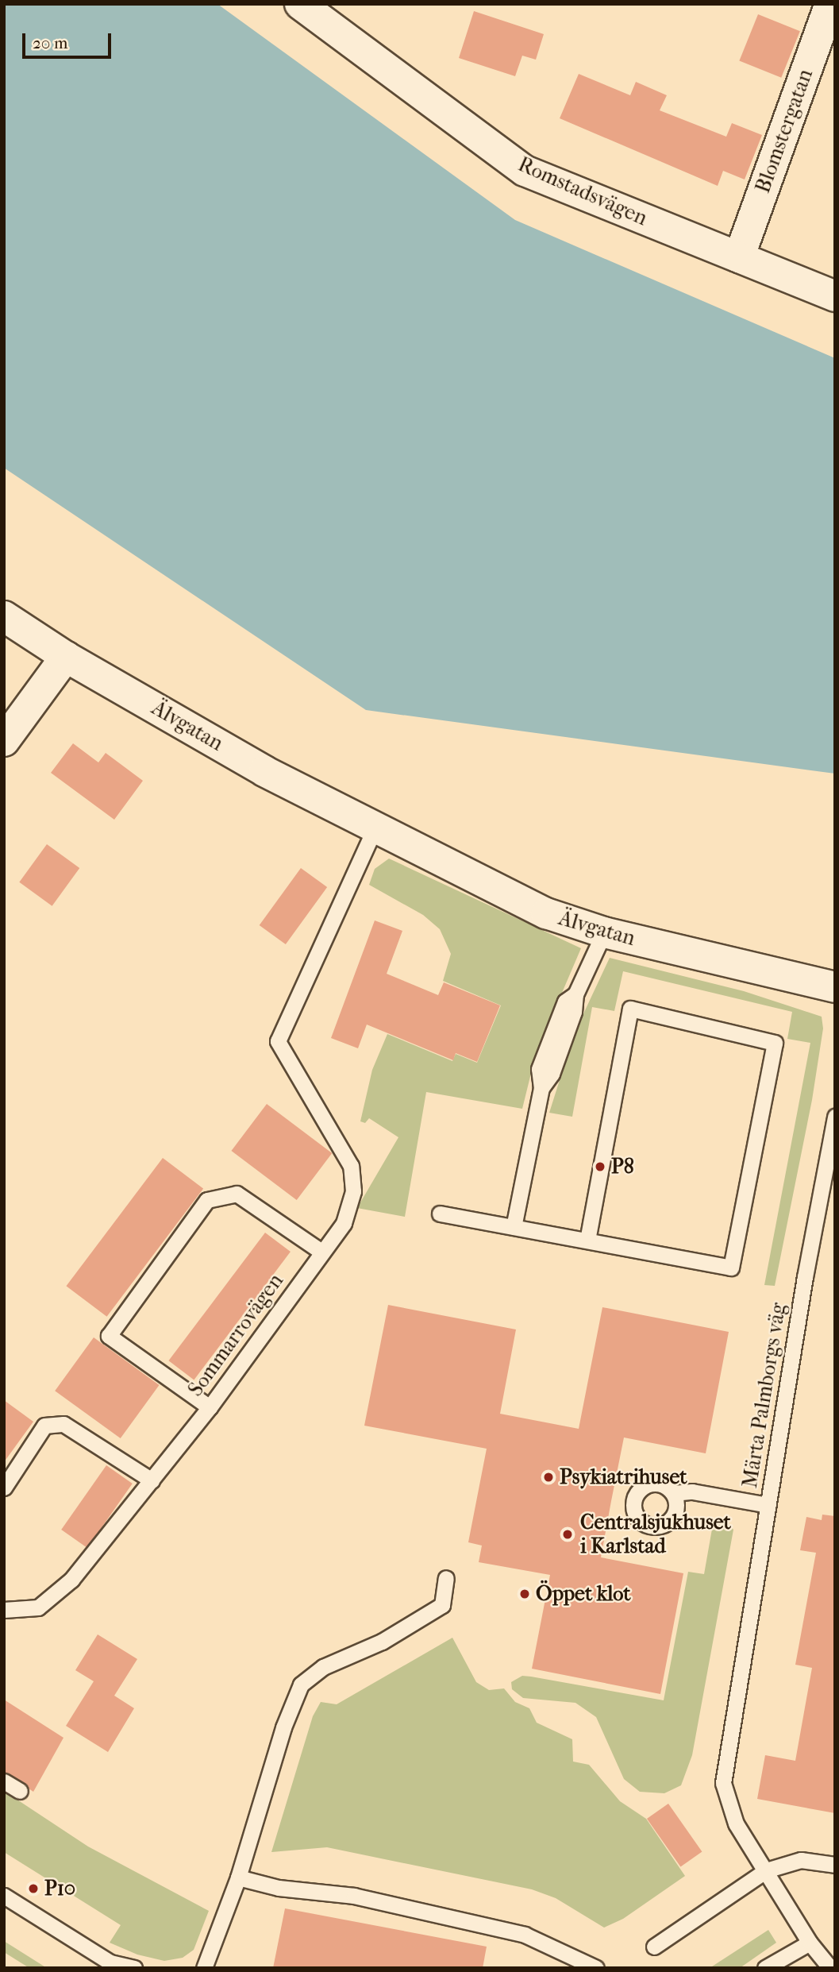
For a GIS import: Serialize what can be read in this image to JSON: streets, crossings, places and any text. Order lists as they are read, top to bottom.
{
  "streets": {
    "street": ["Blomstergatan", "Romstadsvägen", "Älvgatan"],
    "lane": ["Sommarrovägen", "Märta Palmborgs väg"]
  },
  "crossings": [
    ["Blomstergatan", "Romstadsvägen"],
    ["Älvgatan", "Sommarrovägen"]
  ],
  "places": [
    "P8",
    "Psykiatrihuset",
    "Centralsjukhuset i Karlstad",
    "Öppet klot",
    "P10"
  ],
  "scale_bar": "20 m"
}
